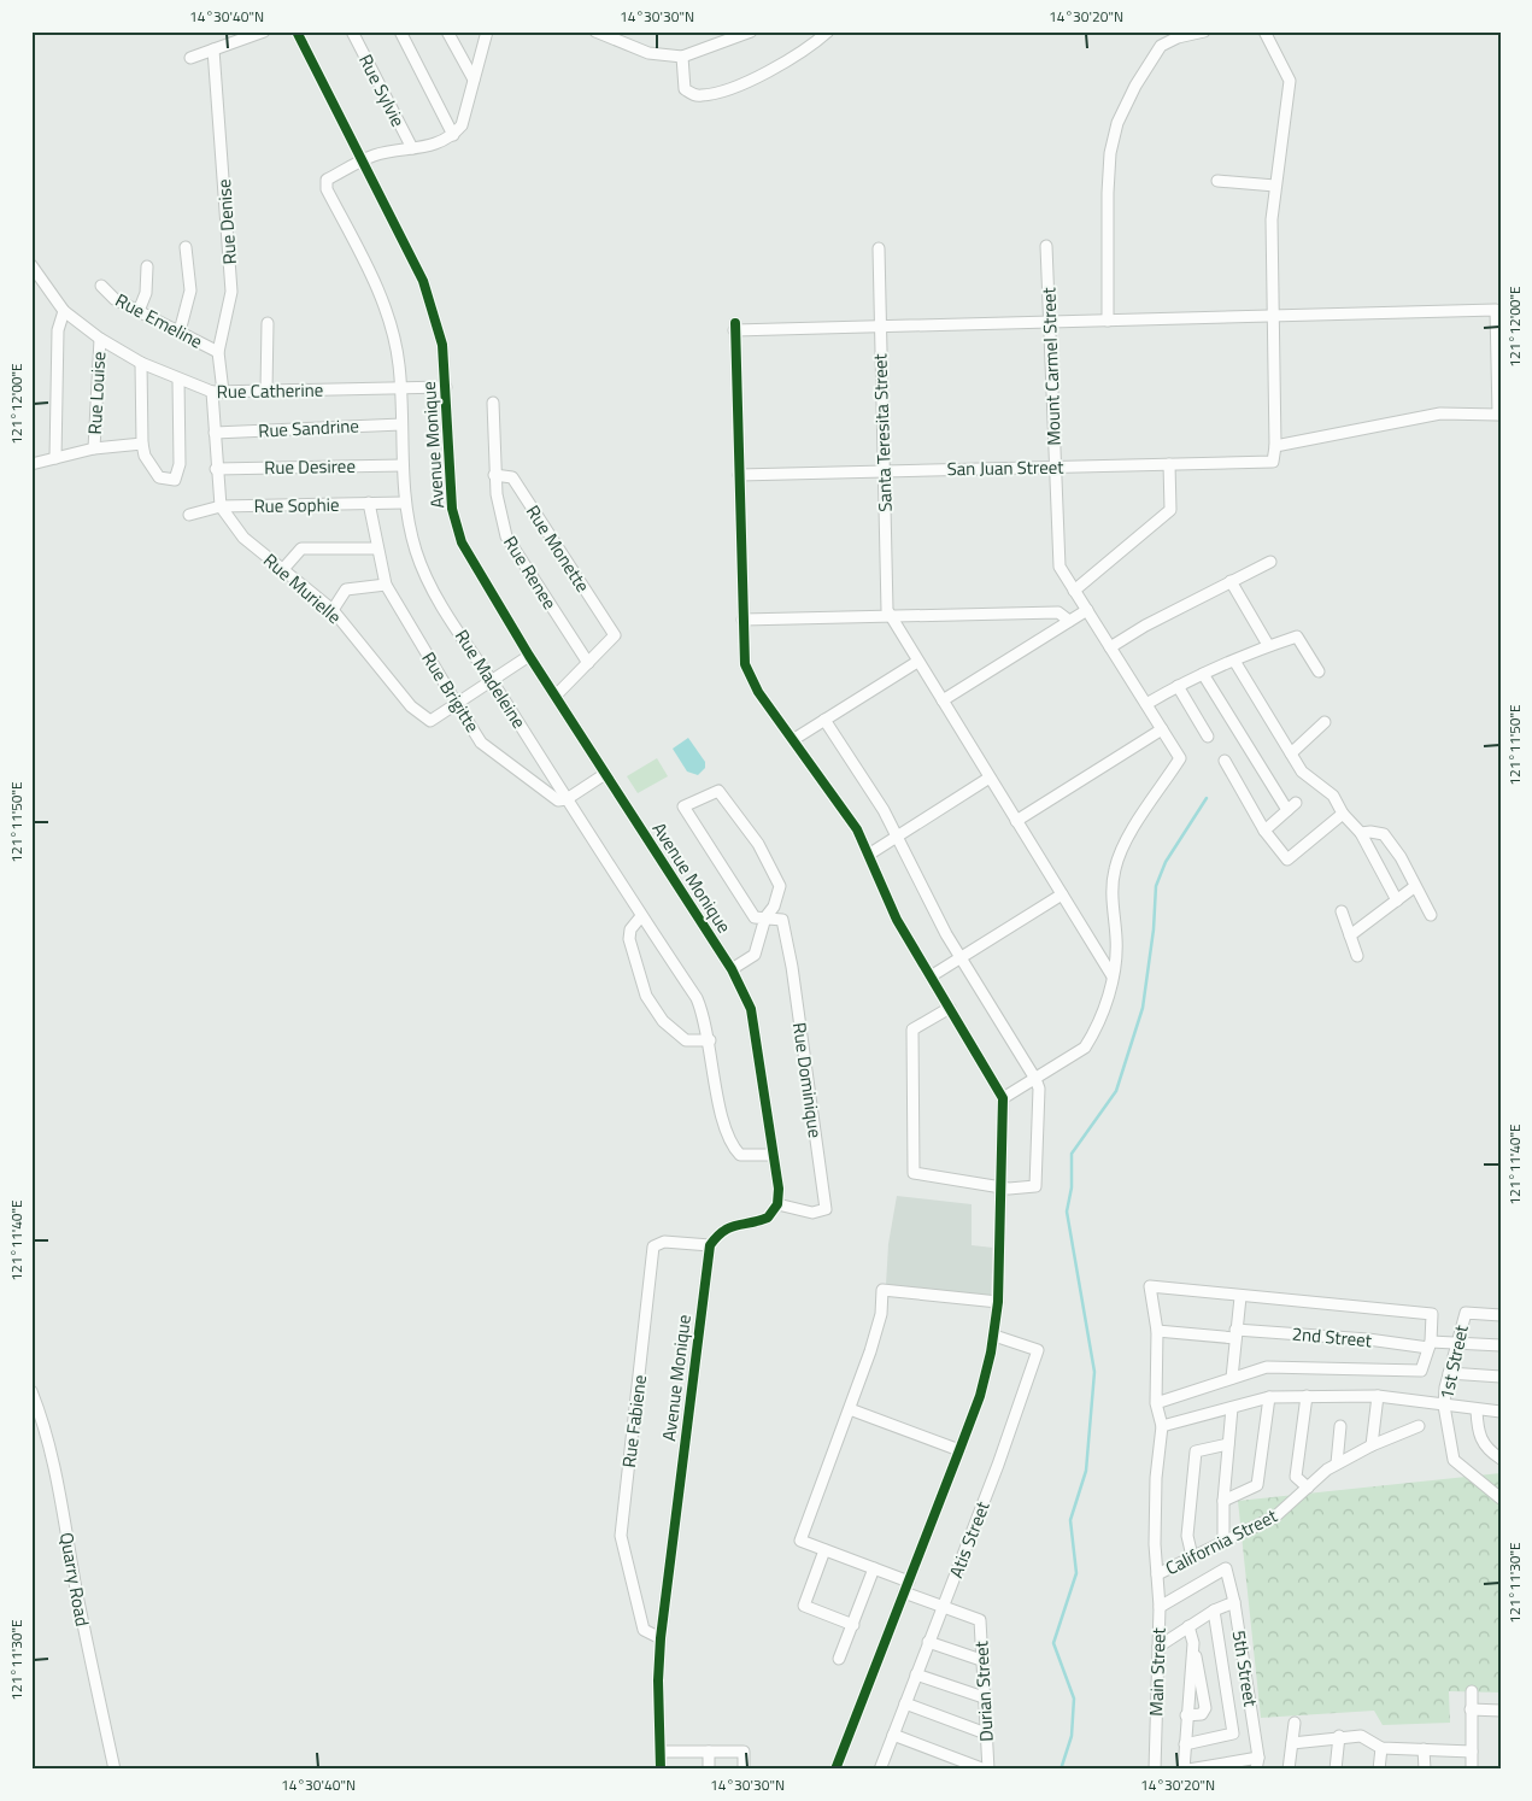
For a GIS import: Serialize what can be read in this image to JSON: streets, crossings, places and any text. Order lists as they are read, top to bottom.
{
  "streets": {
    "street": [
      "Rue Sylvie",
      "Rue Denise",
      "Rue Emeline",
      "Mount Carmel Street",
      "Rue Catherine",
      "Rue Louise",
      "Rue Sandrine",
      "Santa Teresita Street",
      "Avenue Monique",
      "Rue Desiree",
      "San Juan Street",
      "Rue Sophie",
      "Rue Monette",
      "Rue Renee",
      "Rue Murielle",
      "Rue Madeleine",
      "Rue Brigitte",
      "Rue Dominique",
      "2nd Street",
      "1st Street",
      "Rue Fabiene",
      "Atis Street",
      "California Street",
      "Quarry Road",
      "5th Street",
      "Main Street",
      "Durian Street"
    ]
  },
  "crossings": [
    ["Rue Denise", "Rue Emeline"],
    ["Rue Denise", "Rue Catherine"],
    ["Mount Carmel Street", "San Juan Street"],
    ["Rue Catherine", "Rue Louise"],
    ["Rue Catherine", "Avenue Monique"],
    ["Rue Catherine", "Rue Madeleine"],
    ["Rue Sandrine", "Rue Madeleine"],
    ["Santa Teresita Street", "San Juan Street"],
    ["Avenue Monique", "Rue Murielle"],
    ["Avenue Monique", "Rue Madeleine"],
    ["Avenue Monique", "Rue Dominique"],
    ["Avenue Monique", "Rue Fabiene"],
    ["Rue Desiree", "Rue Madeleine"],
    ["Rue Sophie", "Rue Murielle"],
    ["Rue Sophie", "Rue Madeleine"],
    ["Rue Sophie", "Rue Brigitte"],
    ["Rue Monette", "Rue Renee"],
    ["Rue Murielle", "Rue Madeleine"],
    ["Rue Murielle", "Rue Brigitte"],
    ["Rue Madeleine", "Rue Brigitte"],
    ["2nd Street", "1st Street"],
    ["Atis Street", "Durian Street"],
    ["California Street", "Main Street"],
    ["5th Street", "Main Street"]
  ],
  "coordinates": [
    "14°30'40\"N",
    "14°30'30\"N",
    "14°30'20\"N",
    "121°12'00\"E",
    "121°11'50\"E",
    "121°11'40\"E",
    "121°11'30\"E"
  ]
}
